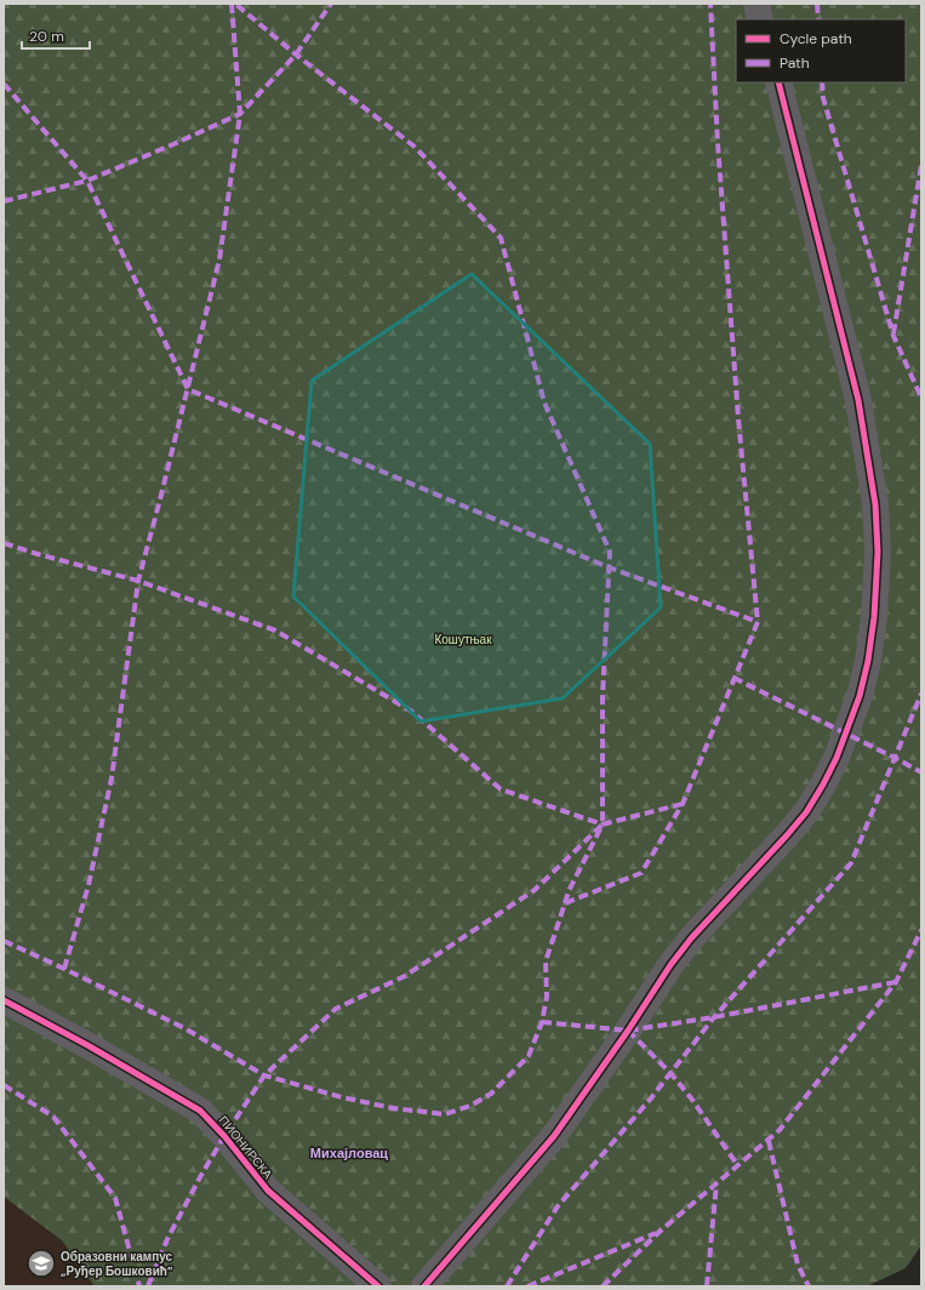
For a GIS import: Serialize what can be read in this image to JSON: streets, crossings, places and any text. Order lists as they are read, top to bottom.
{
  "streets": {
    "street": ["ПИОНИРСКА"]
  },
  "districts": ["Михајловац"],
  "parks": ["Кошутњак"],
  "places": {
    "school or university": ["Образовни кампус „Руђер Бошковић”"]
  },
  "legend": ["Cycle path", "Path"],
  "scale_bar": "20 m"
}
